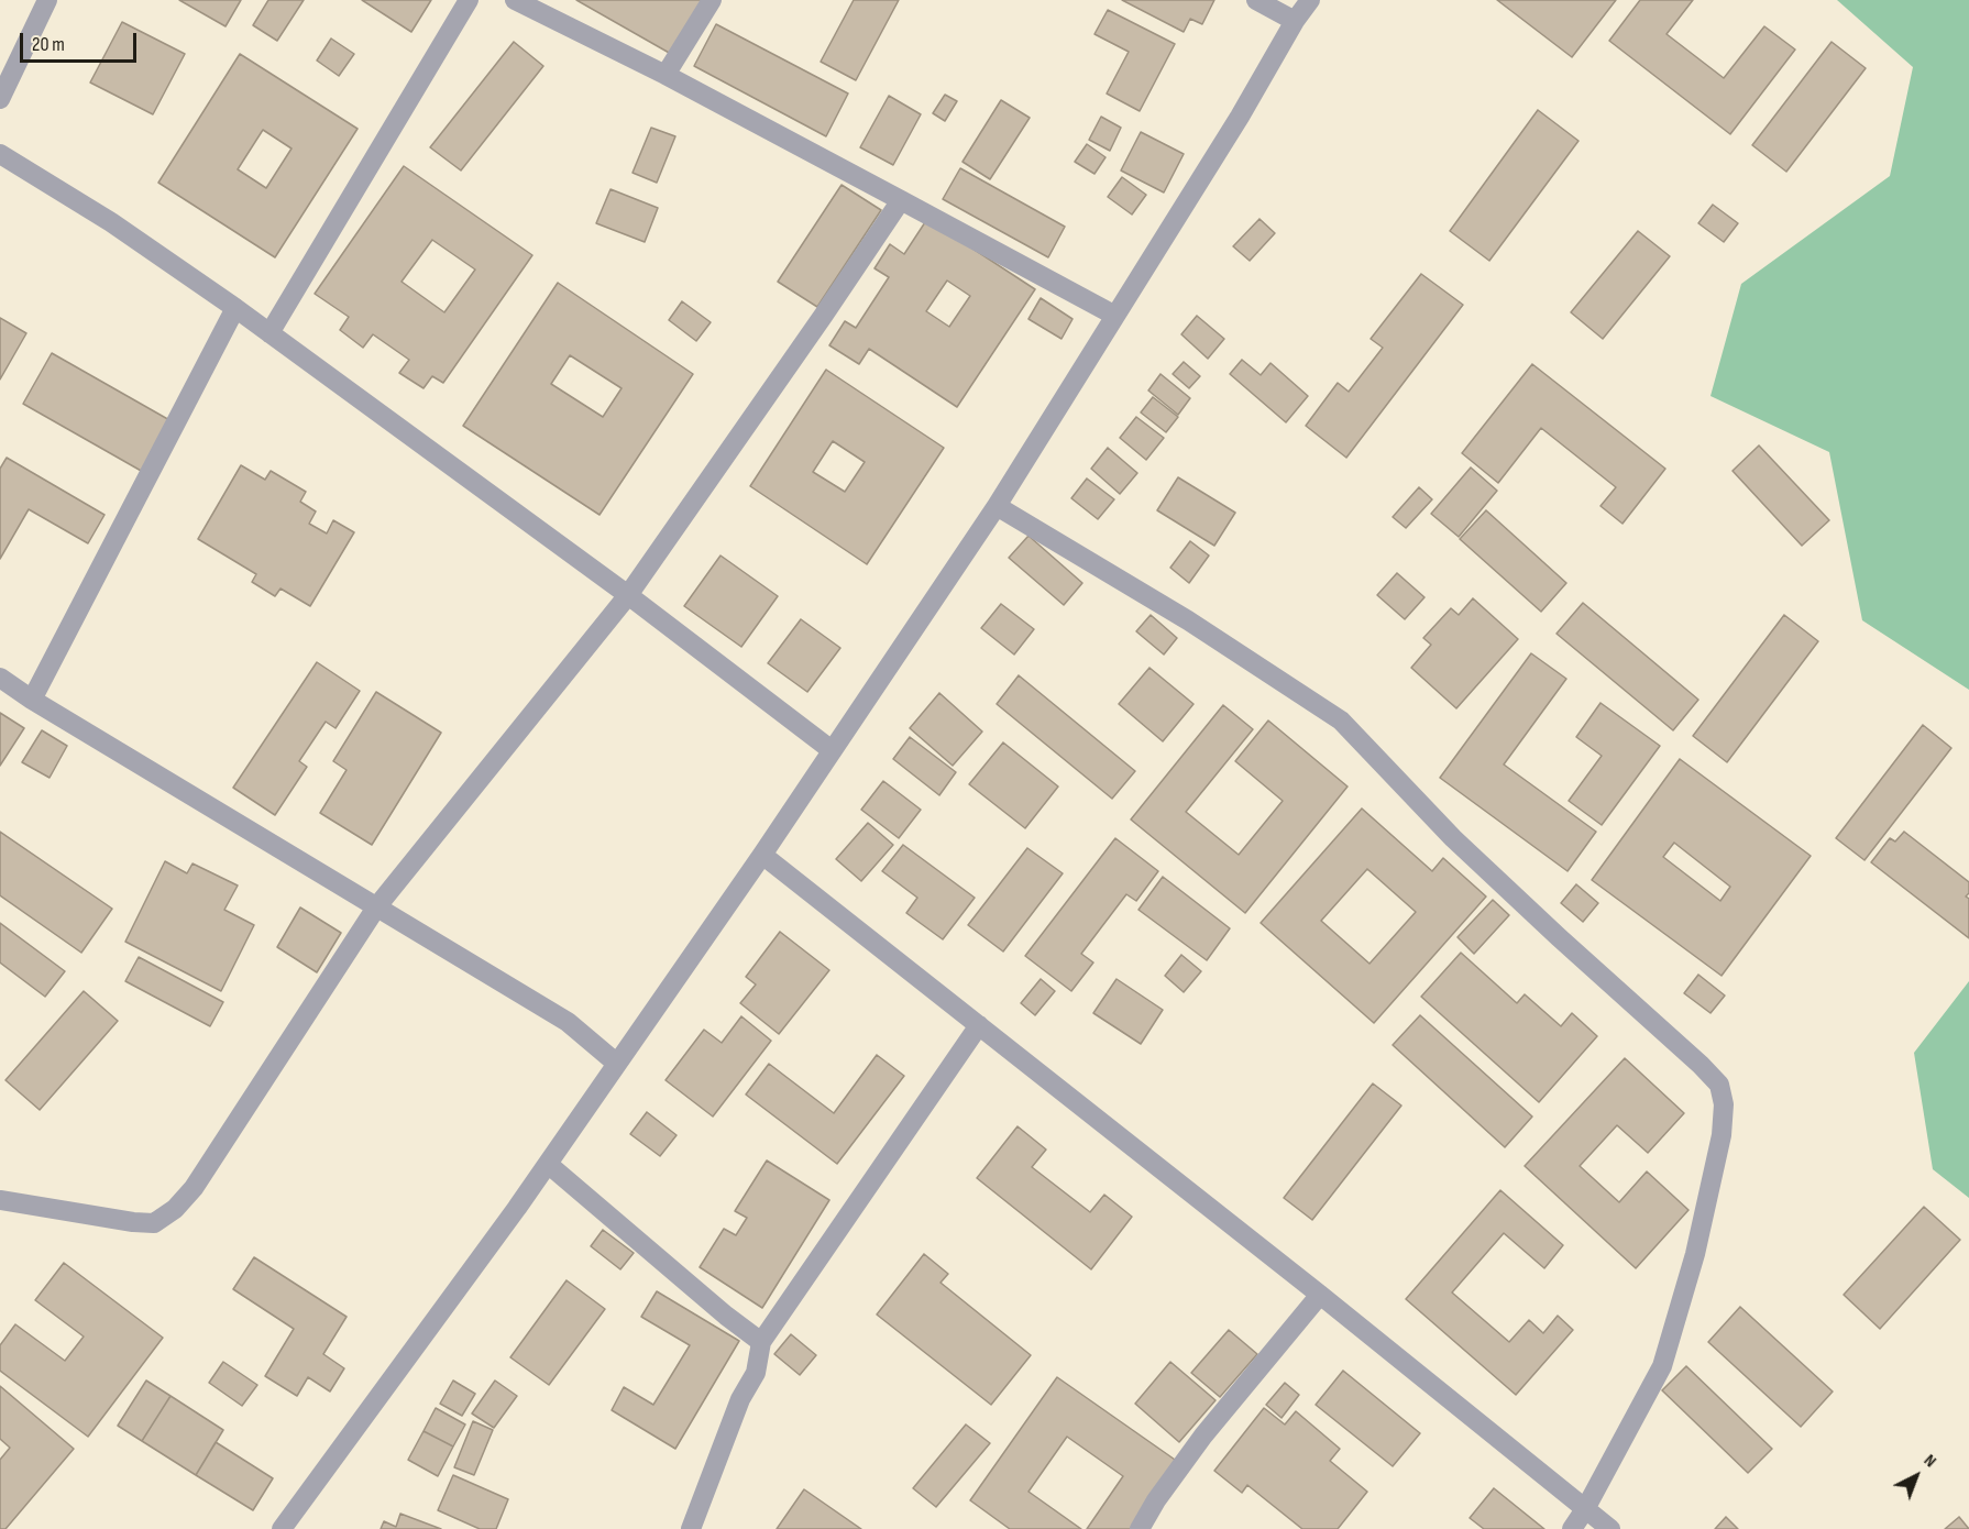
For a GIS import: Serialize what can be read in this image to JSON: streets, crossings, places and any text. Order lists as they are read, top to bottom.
{
  "scale_bar": "20 m",
  "north": "top right"
}
